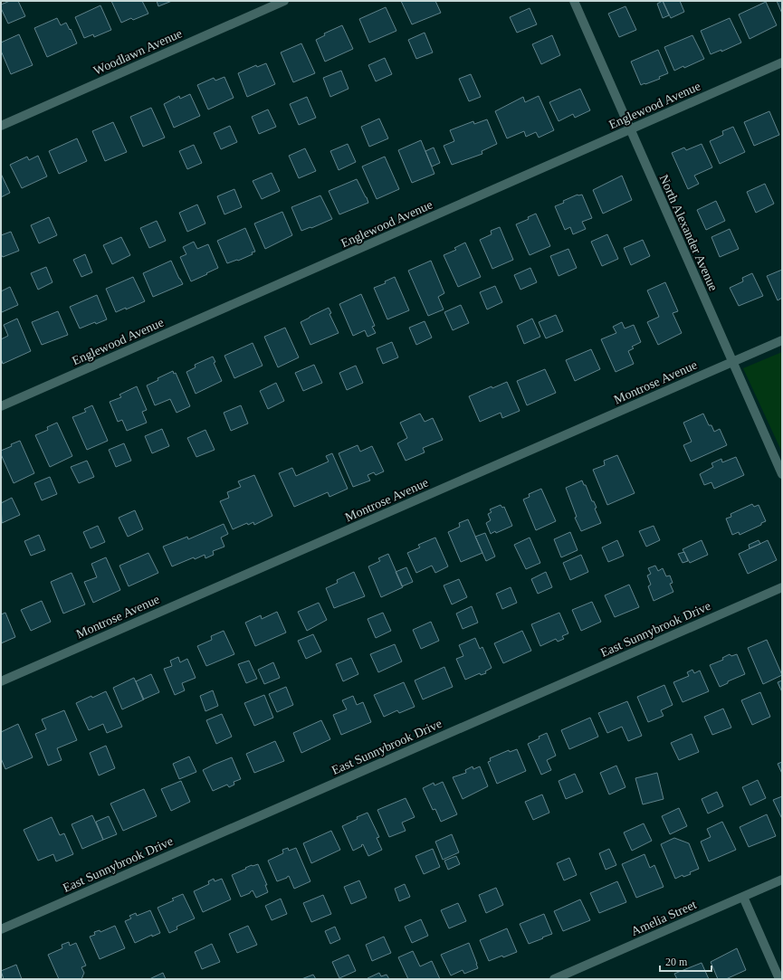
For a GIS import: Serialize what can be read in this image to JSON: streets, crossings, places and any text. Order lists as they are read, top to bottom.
{
  "streets": {
    "street": [
      "Woodlawn Avenue",
      "Englewood Avenue",
      "North Alexander Avenue",
      "Montrose Avenue",
      "East Sunnybrook Drive",
      "Amelia Street"
    ]
  },
  "crossings": [
    ["Englewood Avenue", "North Alexander Avenue"],
    ["North Alexander Avenue", "Montrose Avenue"]
  ],
  "scale_bar": "20 m"
}
